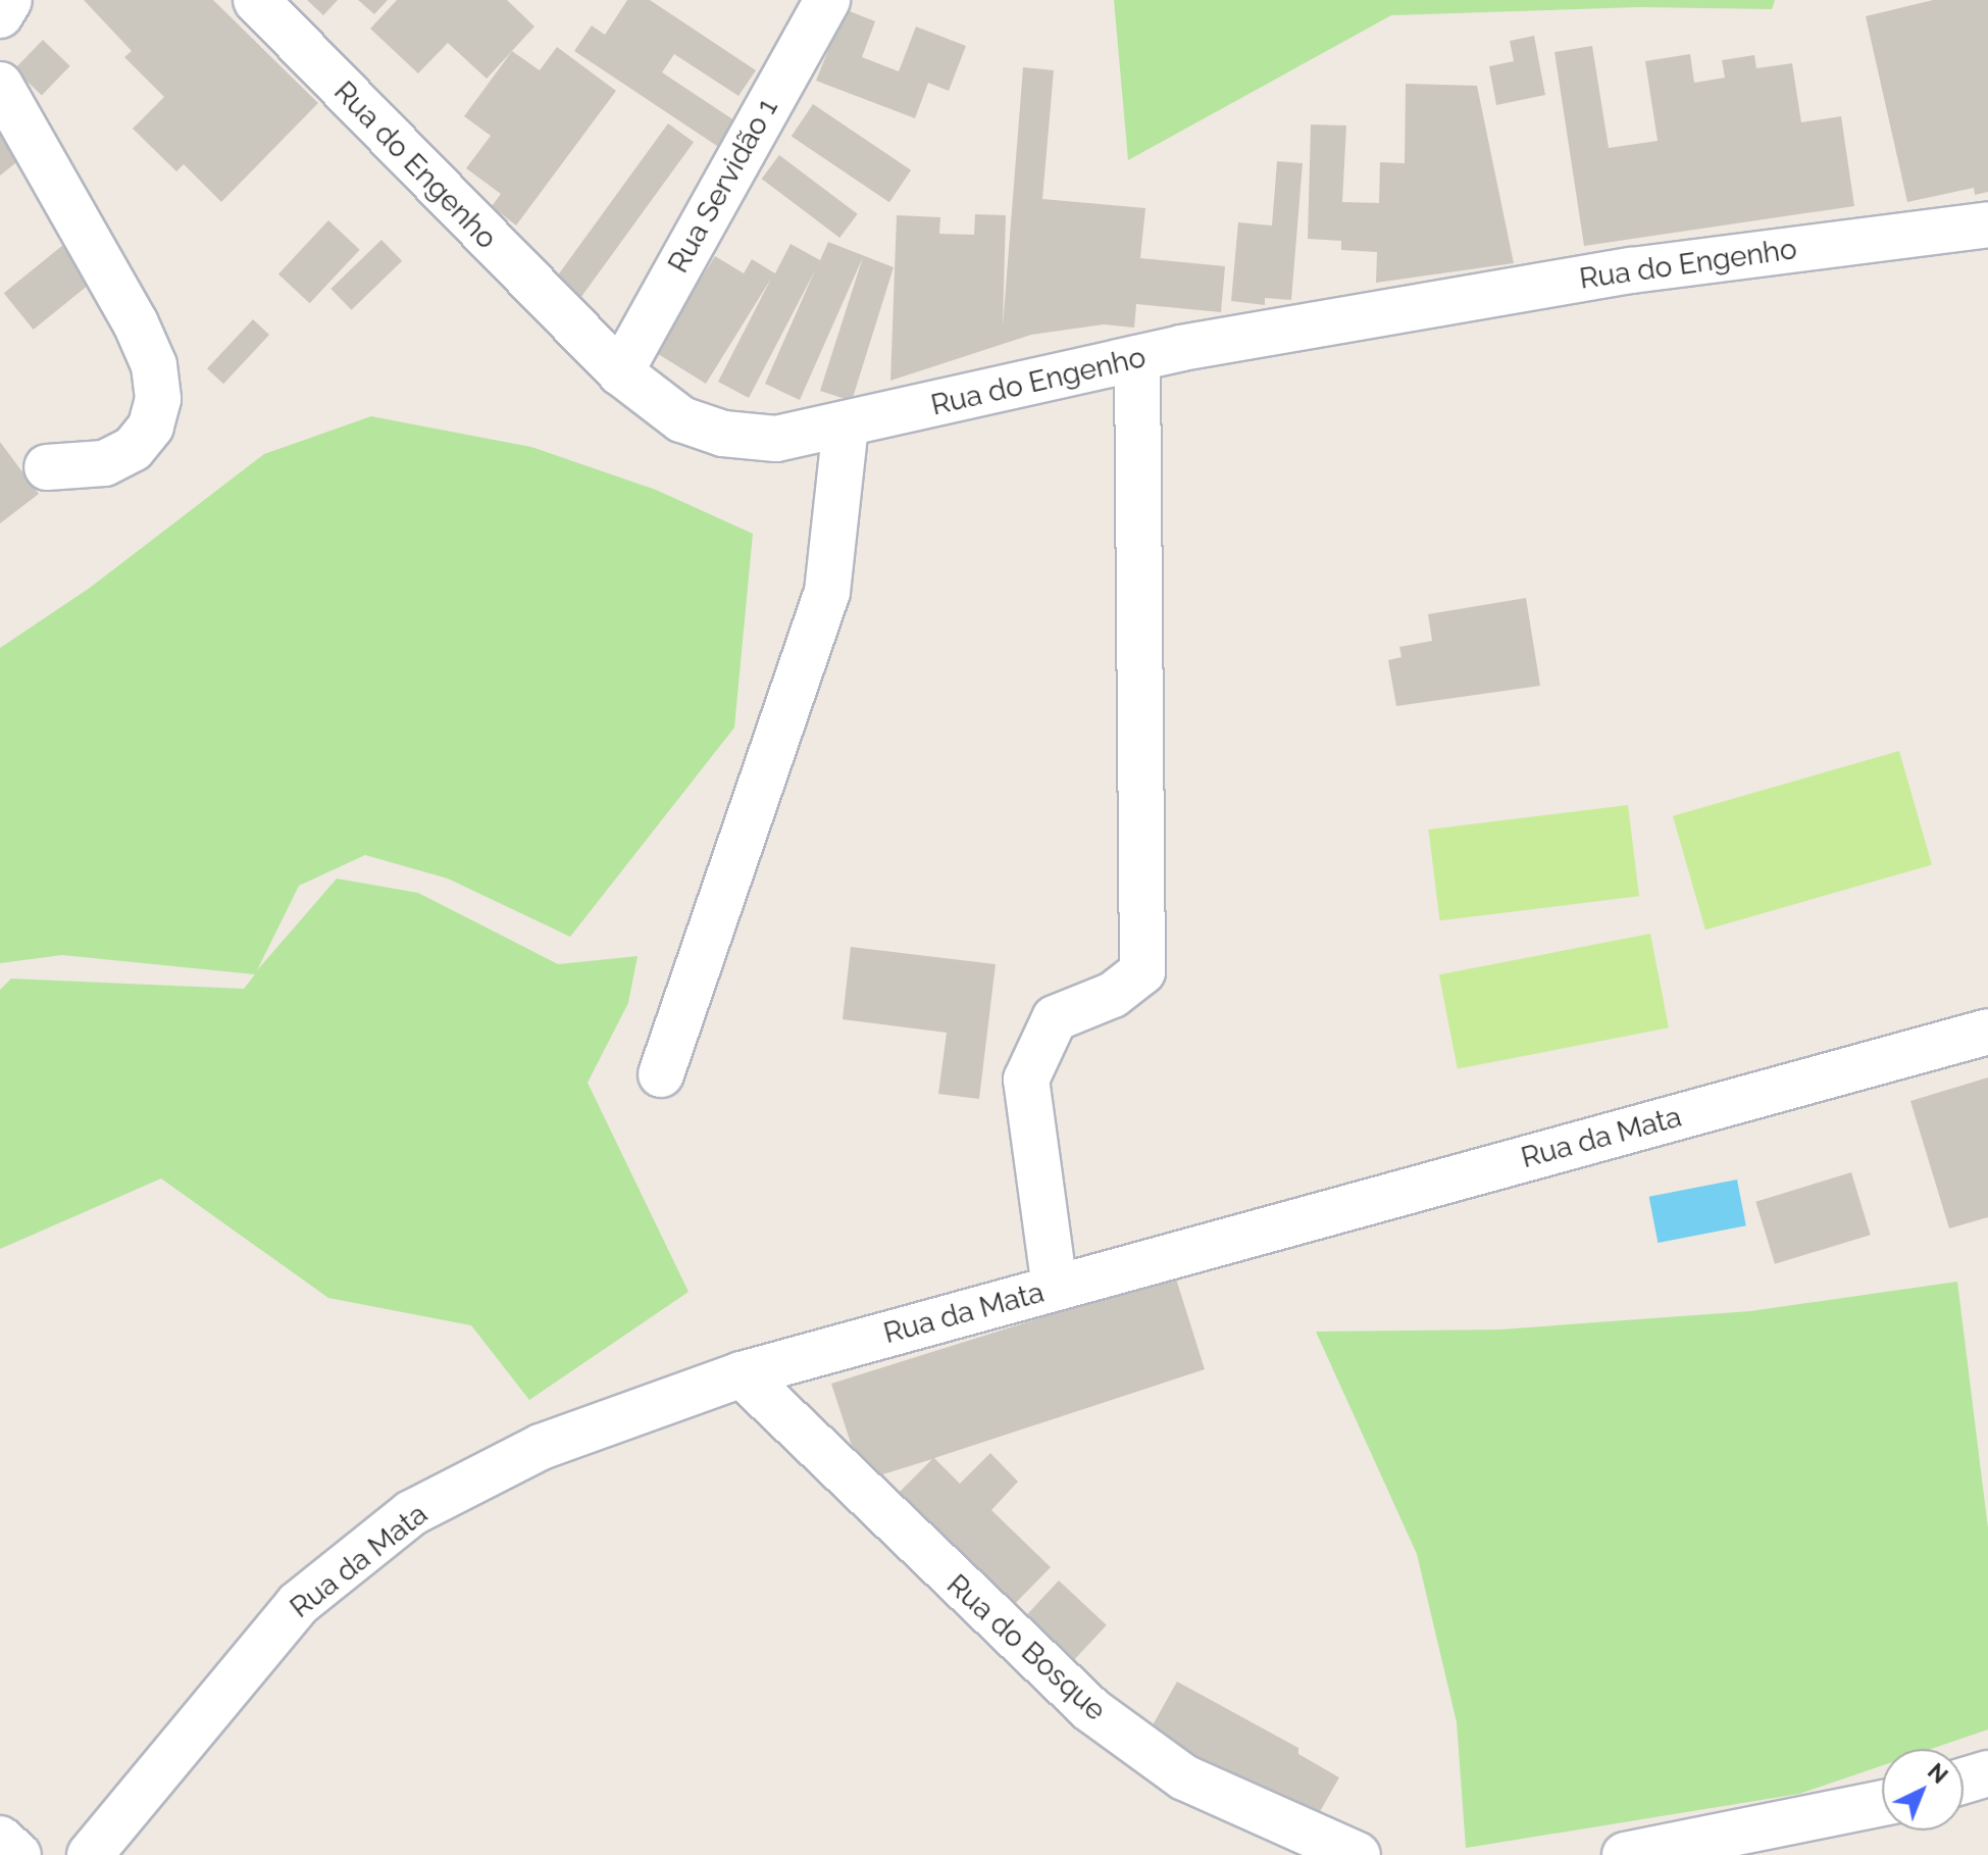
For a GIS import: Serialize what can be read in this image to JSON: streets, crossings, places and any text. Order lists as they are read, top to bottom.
{
  "streets": {
    "street": [
      "Rua do Engenho",
      "Rua Servidão 1",
      "Rua da Mata",
      "Rua do Bosque"
    ]
  },
  "crossings": [
    ["Rua do Engenho", "Rua Servidão 1"],
    ["Rua da Mata", "Rua do Bosque"]
  ],
  "north": "top right"
}
